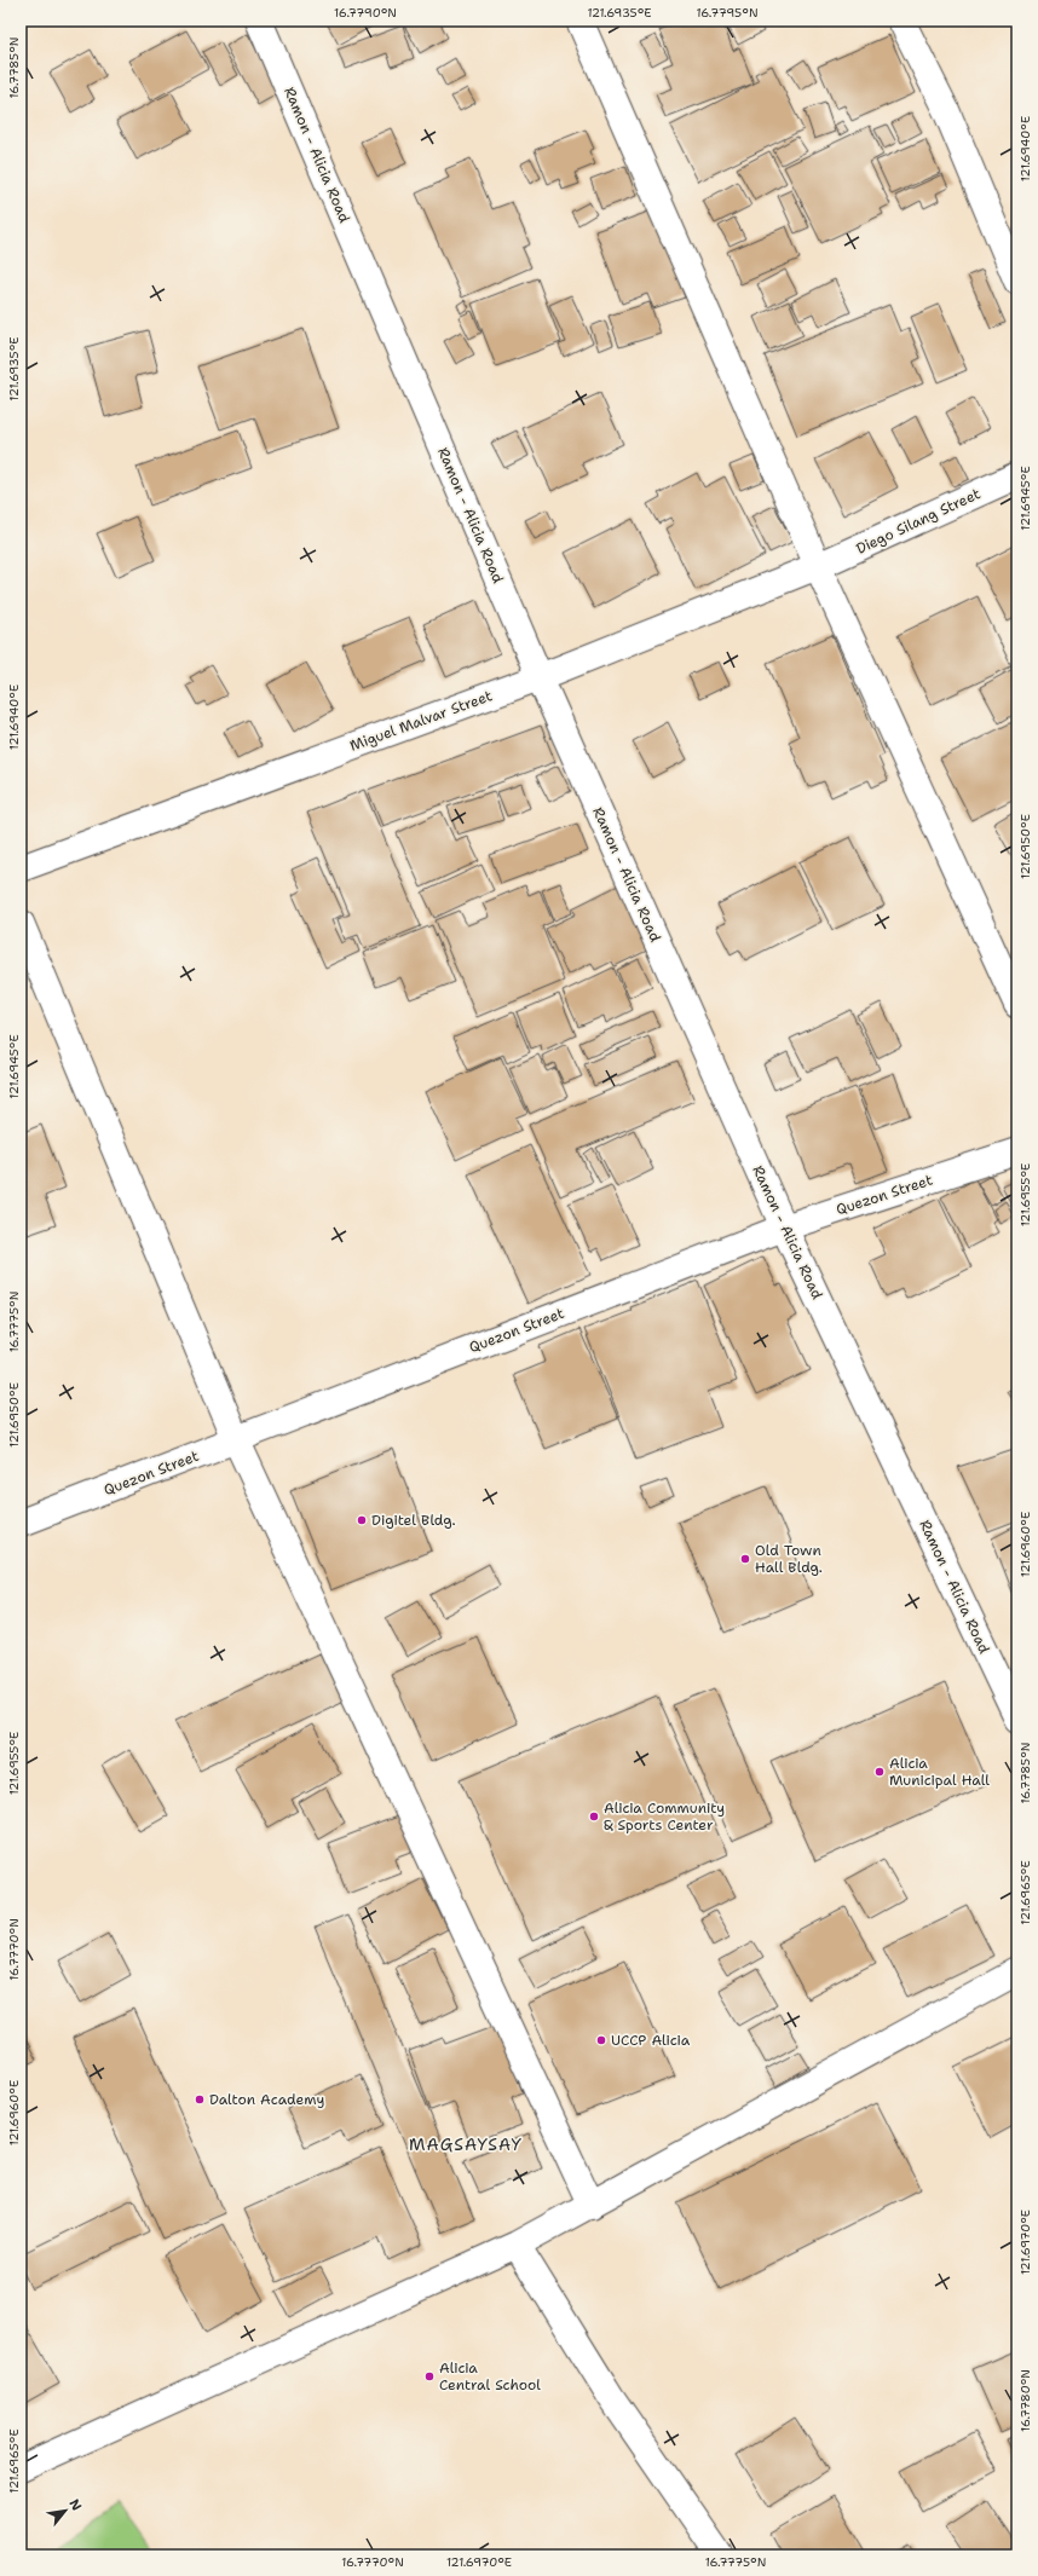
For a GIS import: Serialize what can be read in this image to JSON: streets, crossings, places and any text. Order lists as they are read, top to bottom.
{
  "streets": {
    "street": [
      "Ramon - Alicia Road",
      "Diego Silang Street",
      "Miguel Malvar Street",
      "Quezon Street"
    ]
  },
  "crossings": [
    ["Ramon - Alicia Road", "Miguel Malvar Street"],
    ["Ramon - Alicia Road", "Quezon Street"],
    ["Diego Silang Street", "Miguel Malvar Street"]
  ],
  "districts": ["MAGSAYSAY"],
  "places": [
    "Digitel Bldg.",
    "Old Town Hall Bldg.",
    "Alicia Municipal Hall",
    "Alicia Community & Sports Center",
    "UCCP Alicia",
    "Dalton Academy",
    "Alicia Central School"
  ],
  "north": "top right",
  "coordinates": [
    "16.7790°N",
    "121.6935°E",
    "16.7795°N",
    "16.7785°N",
    "121.6940°E",
    "121.6945°E",
    "121.6950°E",
    "121.6955°E",
    "16.7775°N",
    "121.6960°E",
    "121.6965°E",
    "16.7770°N",
    "121.6970°E",
    "16.7780°N"
  ]
}
